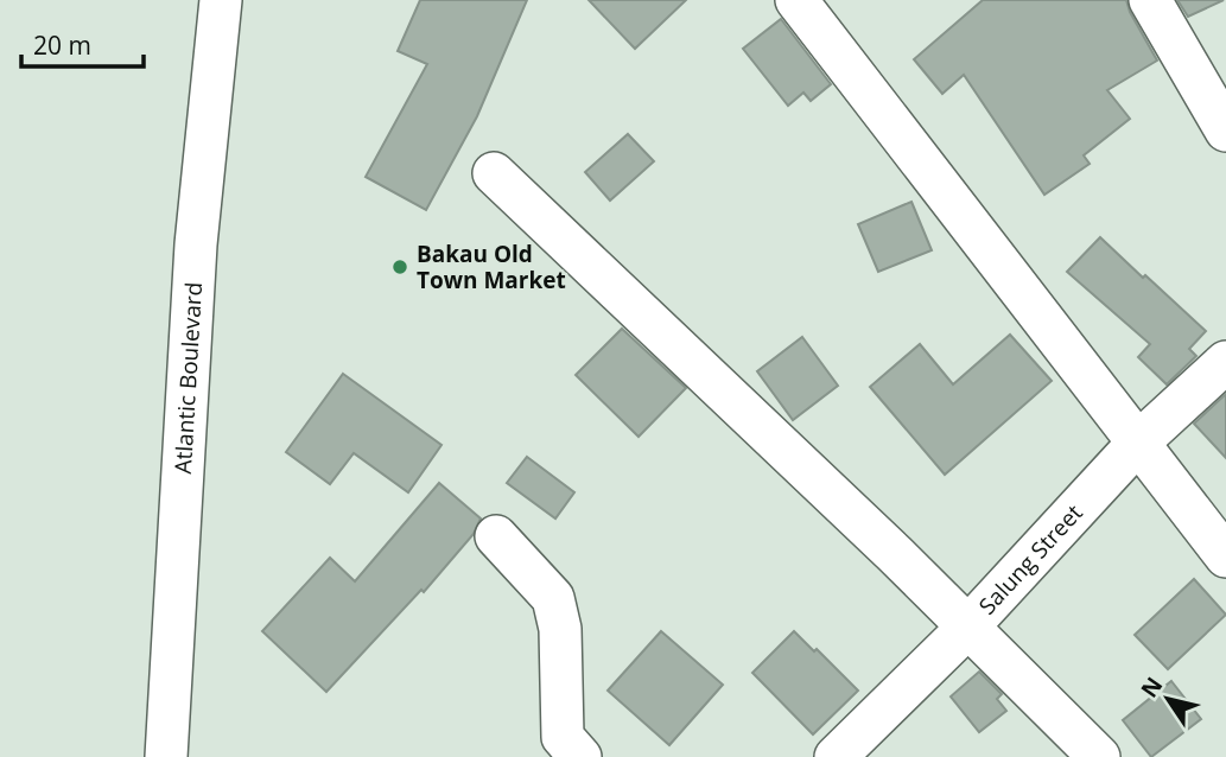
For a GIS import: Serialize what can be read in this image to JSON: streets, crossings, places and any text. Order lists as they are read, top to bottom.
{
  "streets": {
    "street": ["Atlantic Boulevard", "Salung Street"]
  },
  "places": ["Bakau Old Town Market"],
  "scale_bar": "20 m",
  "north": "top left"
}
